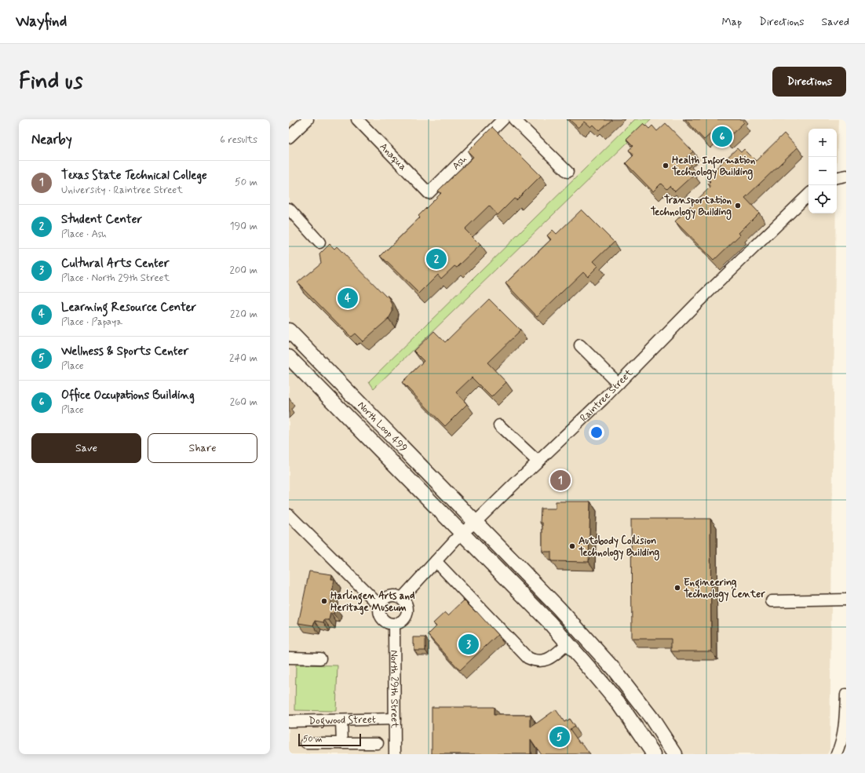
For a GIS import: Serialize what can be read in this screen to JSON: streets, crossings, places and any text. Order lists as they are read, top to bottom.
{
  "streets": {
    "main road": ["North Loop 499"],
    "street": [
      "Anaqua",
      "Ash",
      "Raintree Street",
      "North 29th Street",
      "Dogwood Street"
    ]
  },
  "crossings": [
    ["Anaqua", "Ash"],
    ["Raintree Street", "North Loop 499"],
    ["Raintree Street", "North 29th Street"],
    ["North 29th Street", "Dogwood Street"]
  ],
  "places": [
    "Health Information Technology Building",
    "Transportation Technology Building",
    "Autobody Collision Technology Building",
    "Engineering Technology Center",
    "Harlingen Arts and Heritage Museum"
  ],
  "scale_bar": "50 m",
  "page": {
    "header": "Wayfind",
    "nav": ["Map", "Directions", "Saved"],
    "buttons": [
      "Directions",
      ["Save", "Share"]
    ],
    "title": "Find us",
    "heading": ["Nearby", "6 results"],
    "pins": [
      "6",
      "2",
      "4",
      "1",
      "3",
      "5"
    ],
    "map_buttons": ["+", "−"],
    "list": [
      {
        "mark": "1",
        "name": "Texas State Technical College",
        "note": "University · Raintree Street",
        "value": "50 m"
      },
      {
        "mark": "2",
        "name": "Student Center",
        "note": "Place · Ash",
        "value": "190 m"
      },
      {
        "mark": "3",
        "name": "Cultural Arts Center",
        "note": "Place · North 29th Street",
        "value": "200 m"
      },
      {
        "mark": "4",
        "name": "Learning Resource Center",
        "note": "Place · Papaya",
        "value": "220 m"
      },
      {
        "mark": "5",
        "name": "Wellness & Sports Center",
        "note": "Place",
        "value": "240 m"
      },
      {
        "mark": "6",
        "name": "Office Occupations Building",
        "note": "Place",
        "value": "260 m"
      }
    ],
    "scale": "50 m"
  }
}
